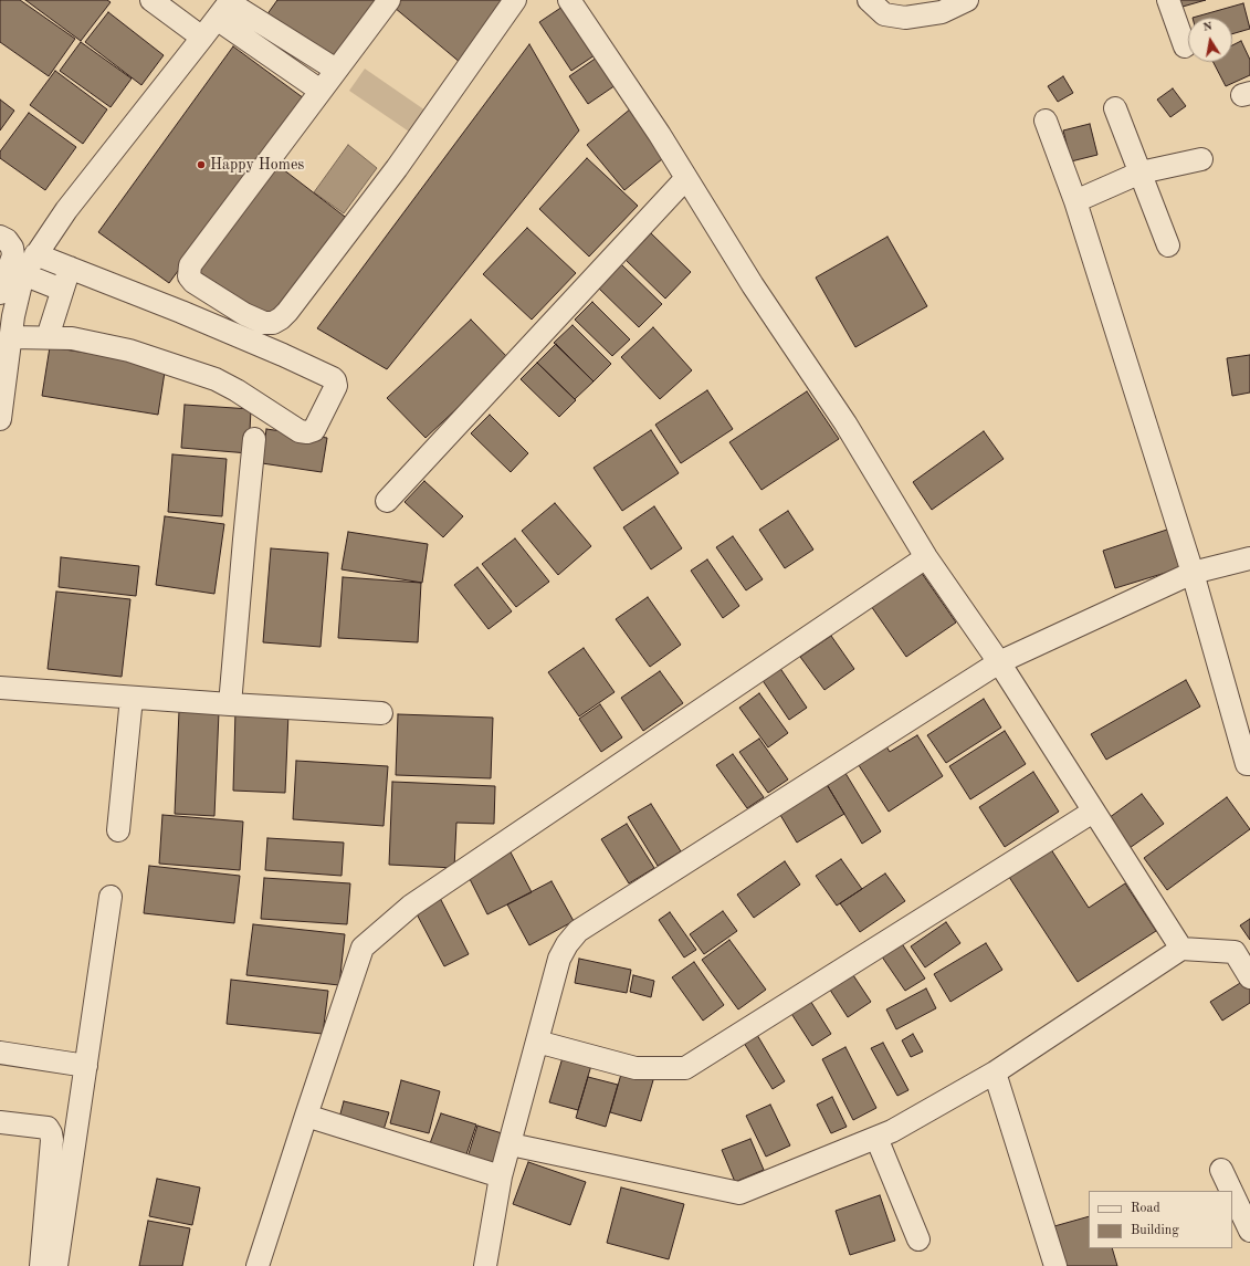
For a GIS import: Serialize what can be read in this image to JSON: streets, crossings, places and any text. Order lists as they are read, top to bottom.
{
  "places": ["Happy Homes"],
  "legend": ["Road", "Building"],
  "north": "top"
}
